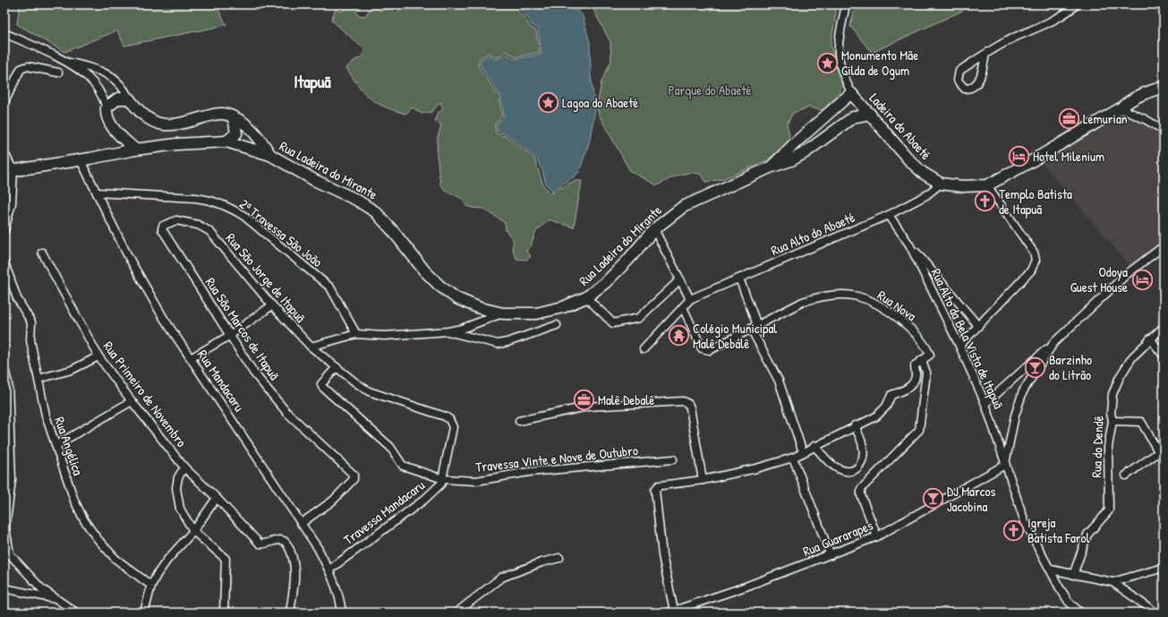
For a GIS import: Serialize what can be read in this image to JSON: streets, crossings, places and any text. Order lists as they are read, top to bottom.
{
  "streets": {
    "street": [
      "Ladeira do Abaeté",
      "Rua Ladeira do Mirante",
      "2ª Travessa São João",
      "Rua Alto do Abaeté",
      "Rua São Jorge de Itapuã",
      "Rua Nova",
      "Rua São Marcos de Itapuã",
      "Rua Alto da Bela Vista de Itapuã",
      "Rua Mandacaru",
      "Rua Primeiro de Novembro",
      "Rua Angélica",
      "Rua do Dendê",
      "Travessa Vinte e Nove de Outubro",
      "Travessa Mandacaru",
      "Rua Guararapes"
    ]
  },
  "crossings": [
    ["Ladeira do Abaeté", "Rua Ladeira do Mirante"],
    ["Ladeira do Abaeté", "Rua Alto do Abaeté"],
    ["Rua Ladeira do Mirante", "Rua Mandacaru"],
    ["2ª Travessa São João", "Rua Mandacaru"],
    ["Rua Alto do Abaeté", "Rua Alto da Bela Vista de Itapuã"],
    ["Rua São Jorge de Itapuã", "Rua São Marcos de Itapuã"],
    ["Rua São Jorge de Itapuã", "Travessa Vinte e Nove de Outubro"],
    ["Rua São Jorge de Itapuã", "Travessa Mandacaru"],
    ["Rua São Marcos de Itapuã", "Rua Mandacaru"],
    ["Rua Alto da Bela Vista de Itapuã", "Rua Guararapes"],
    ["Rua Mandacaru", "Travessa Mandacaru"],
    ["Travessa Vinte e Nove de Outubro", "Travessa Mandacaru"]
  ],
  "districts": ["Itapuã"],
  "parks": ["Parque do Abaeté"],
  "places": {
    "place": ["Monumento Mãe Gilda de Ogum", "Lagoa do Abaeté"],
    "office": ["Lemurian", "Malê Debalê"],
    "hotel": ["Hotel Milenium", "Odoya Guest House"],
    "church": ["Templo Batista de Itapuã", "Igreja Batista Farol"],
    "temple": ["Colégio Municipal Malê Debalê"],
    "bar": ["Barzinho do Litrão", "DJ Marcos Jacobina"]
  }
}
